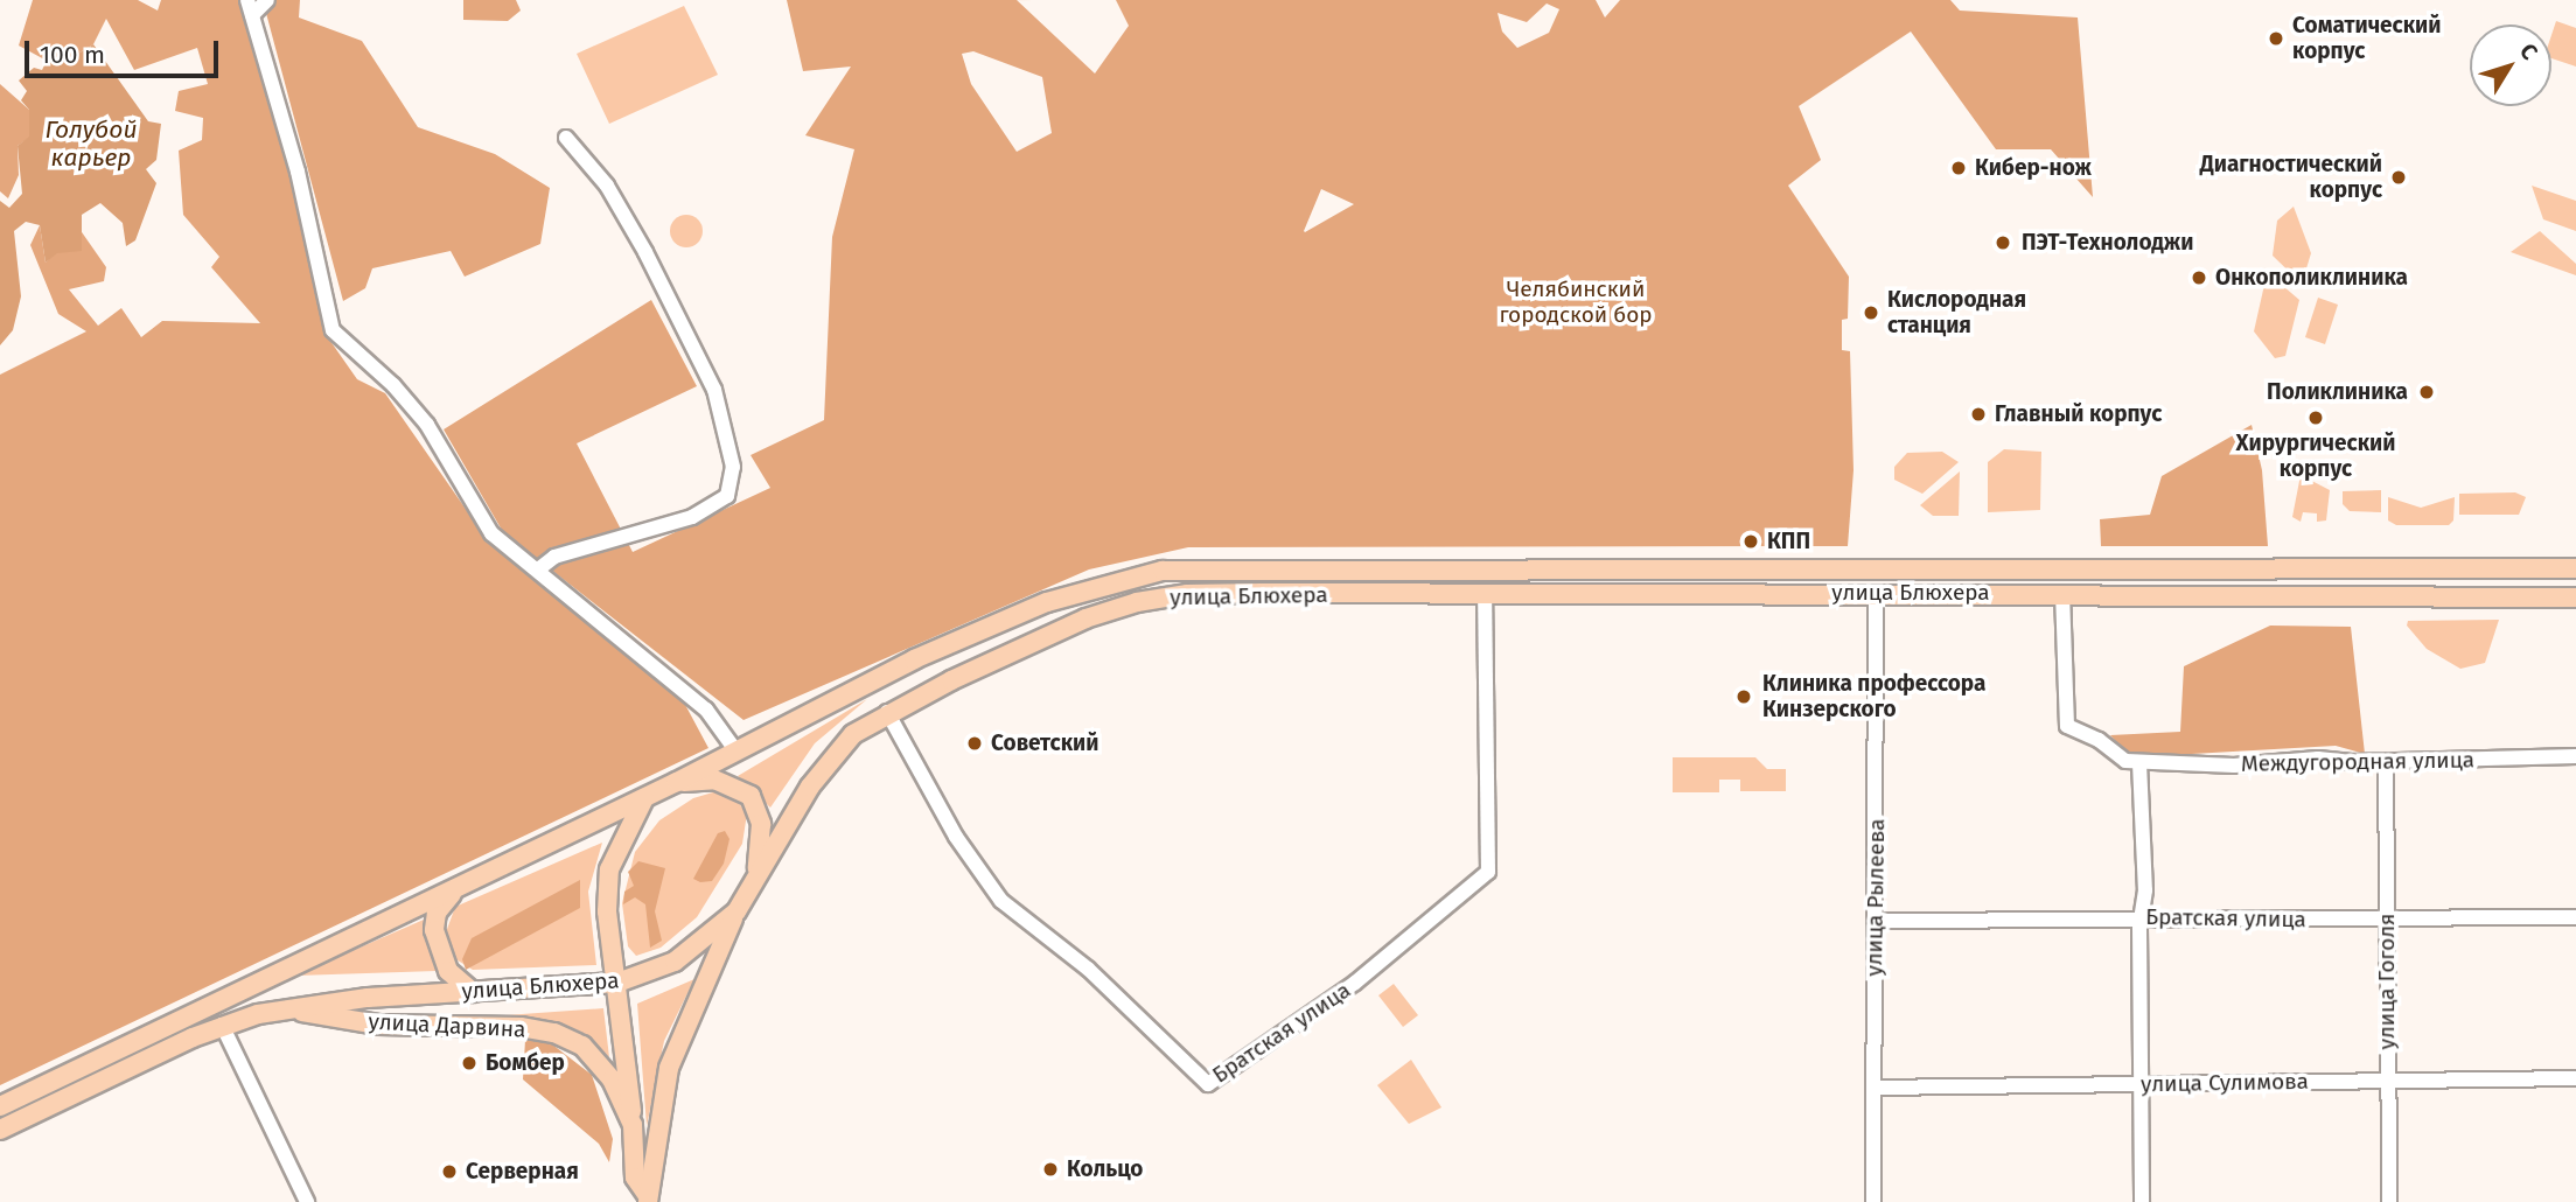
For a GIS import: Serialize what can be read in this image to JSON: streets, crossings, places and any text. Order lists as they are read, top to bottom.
{
  "streets": {
    "main road": ["улица Блюхера", "улица Дарвина"],
    "street": [
      "Междугородная улица",
      "улица Рылеева",
      "Братская улица",
      "улица Гоголя",
      "улица Сулимова"
    ]
  },
  "crossings": [
    ["улица Блюхера", "улица Рылеева"],
    ["улица Блюхера", "Братская улица"],
    ["улица Блюхера", "улица Дарвина"],
    ["Междугородная улица", "улица Гоголя"],
    ["улица Рылеева", "Братская улица"],
    ["улица Рылеева", "улица Сулимова"],
    ["Братская улица", "улица Гоголя"],
    ["улица Гоголя", "улица Сулимова"]
  ],
  "water": ["Голубой карьер"],
  "parks": ["Челябинский городской бор"],
  "places": [
    "Соматический корпус",
    "Кибер-нож",
    "Диагностический корпус",
    "ПЭТ-Технолоджи",
    "Онкополиклиника",
    "Кислородная станция",
    "Поликлиника",
    "Главный корпус",
    "Хирургический корпус",
    "КПП",
    "Клиника профессора Кинзерского",
    "Советский",
    "Бомбер",
    "Кольцо",
    "Серверная"
  ],
  "scale_bar": "100 m",
  "north": "top right"
}
